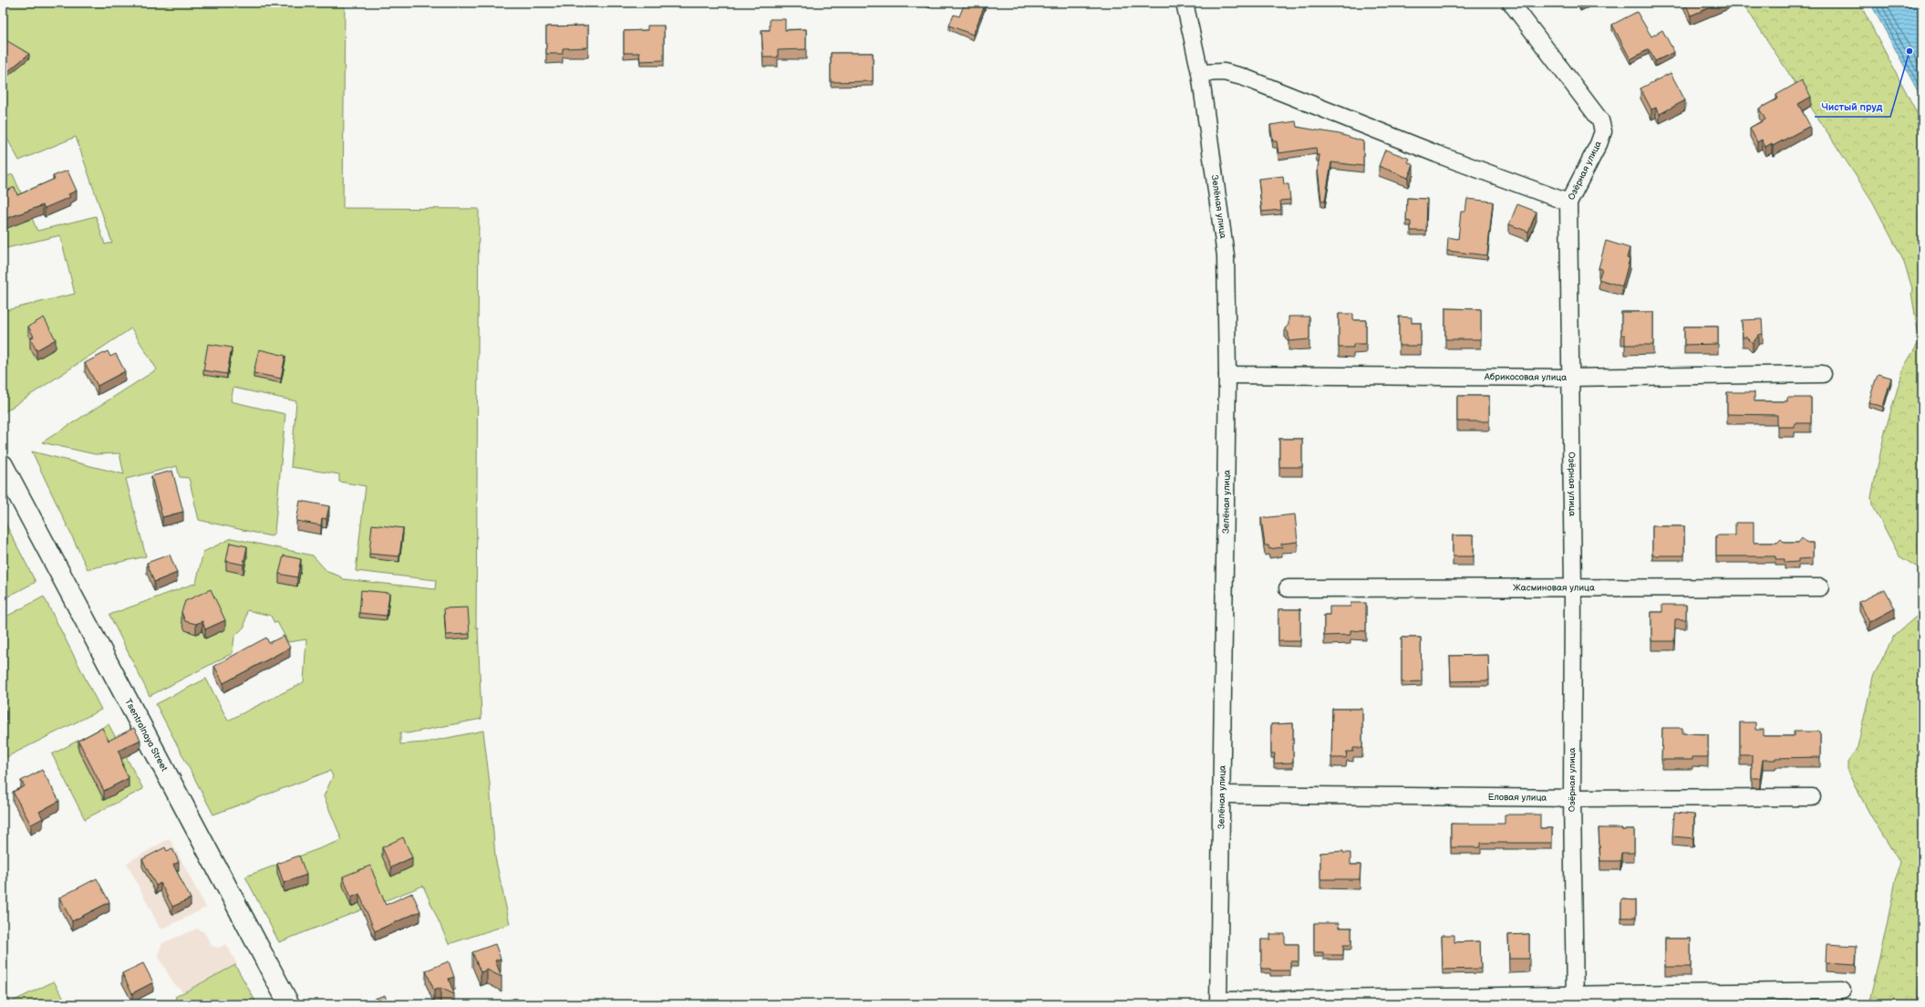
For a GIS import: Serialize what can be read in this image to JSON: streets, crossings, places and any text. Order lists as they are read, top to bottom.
{
  "streets": {
    "main road": ["Tsentralnaya Street"],
    "street": [
      "Озёрная улица",
      "Зелёная улица",
      "Абрикосовая улица",
      "Жасминовая улица",
      "Еловая улица"
    ]
  },
  "crossings": [
    ["Озёрная улица", "Абрикосовая улица"],
    ["Озёрная улица", "Жасминовая улица"],
    ["Озёрная улица", "Еловая улица"],
    ["Зелёная улица", "Абрикосовая улица"],
    ["Зелёная улица", "Еловая улица"]
  ],
  "places": ["Чистый пруд"]
}
